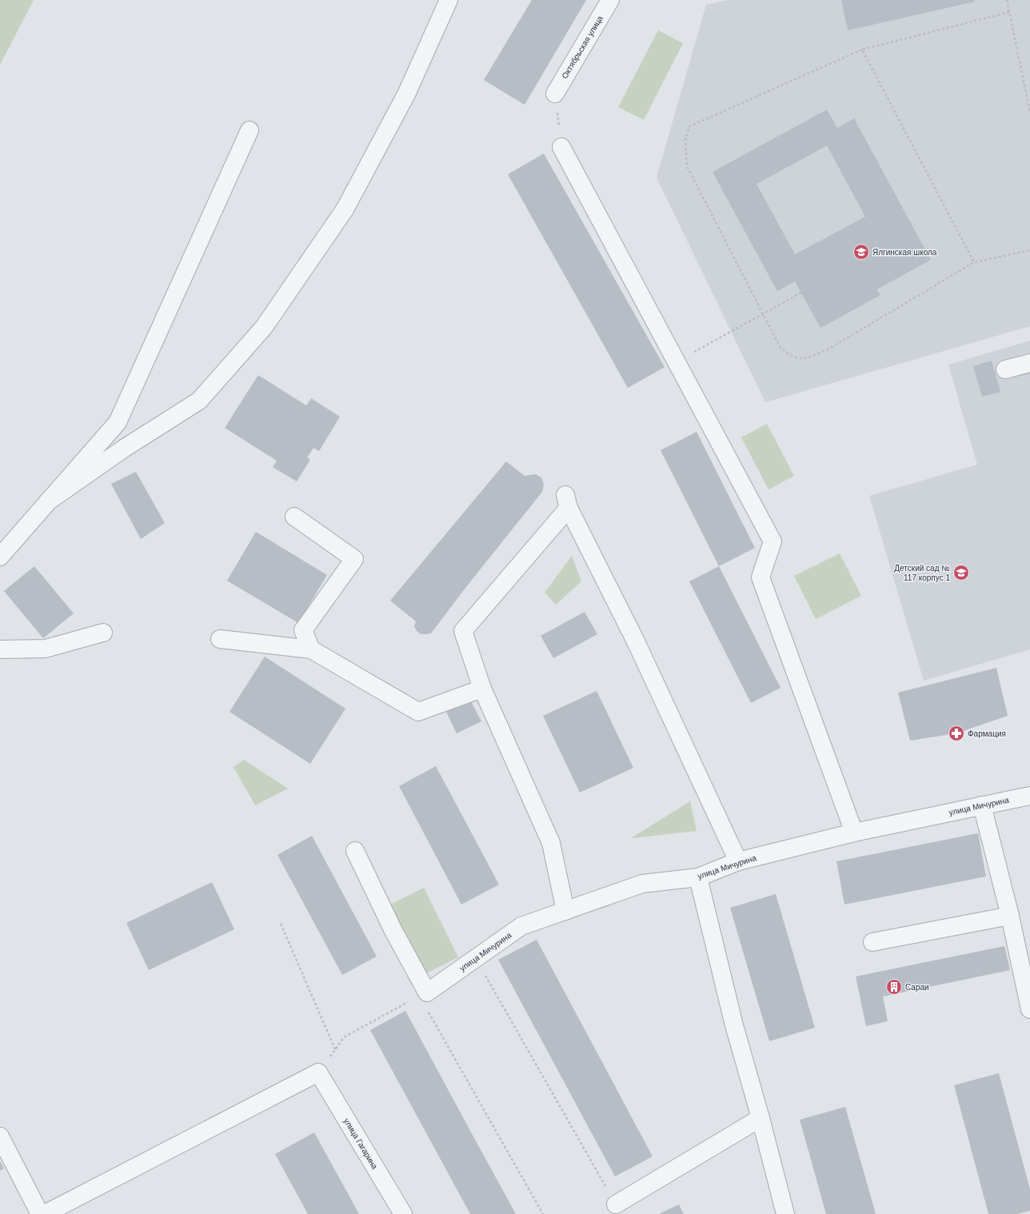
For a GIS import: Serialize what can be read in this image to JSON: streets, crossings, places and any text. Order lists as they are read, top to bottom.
{
  "streets": {
    "street": ["Октябрьская улица", "улица Мичурина", "улица Гагарина"]
  },
  "places": {
    "school or university": ["Ялгинская школа", "Детский сад № 117 корпус 1"],
    "pharmacy": ["Фармация"],
    "building": ["Сараи"]
  }
}
